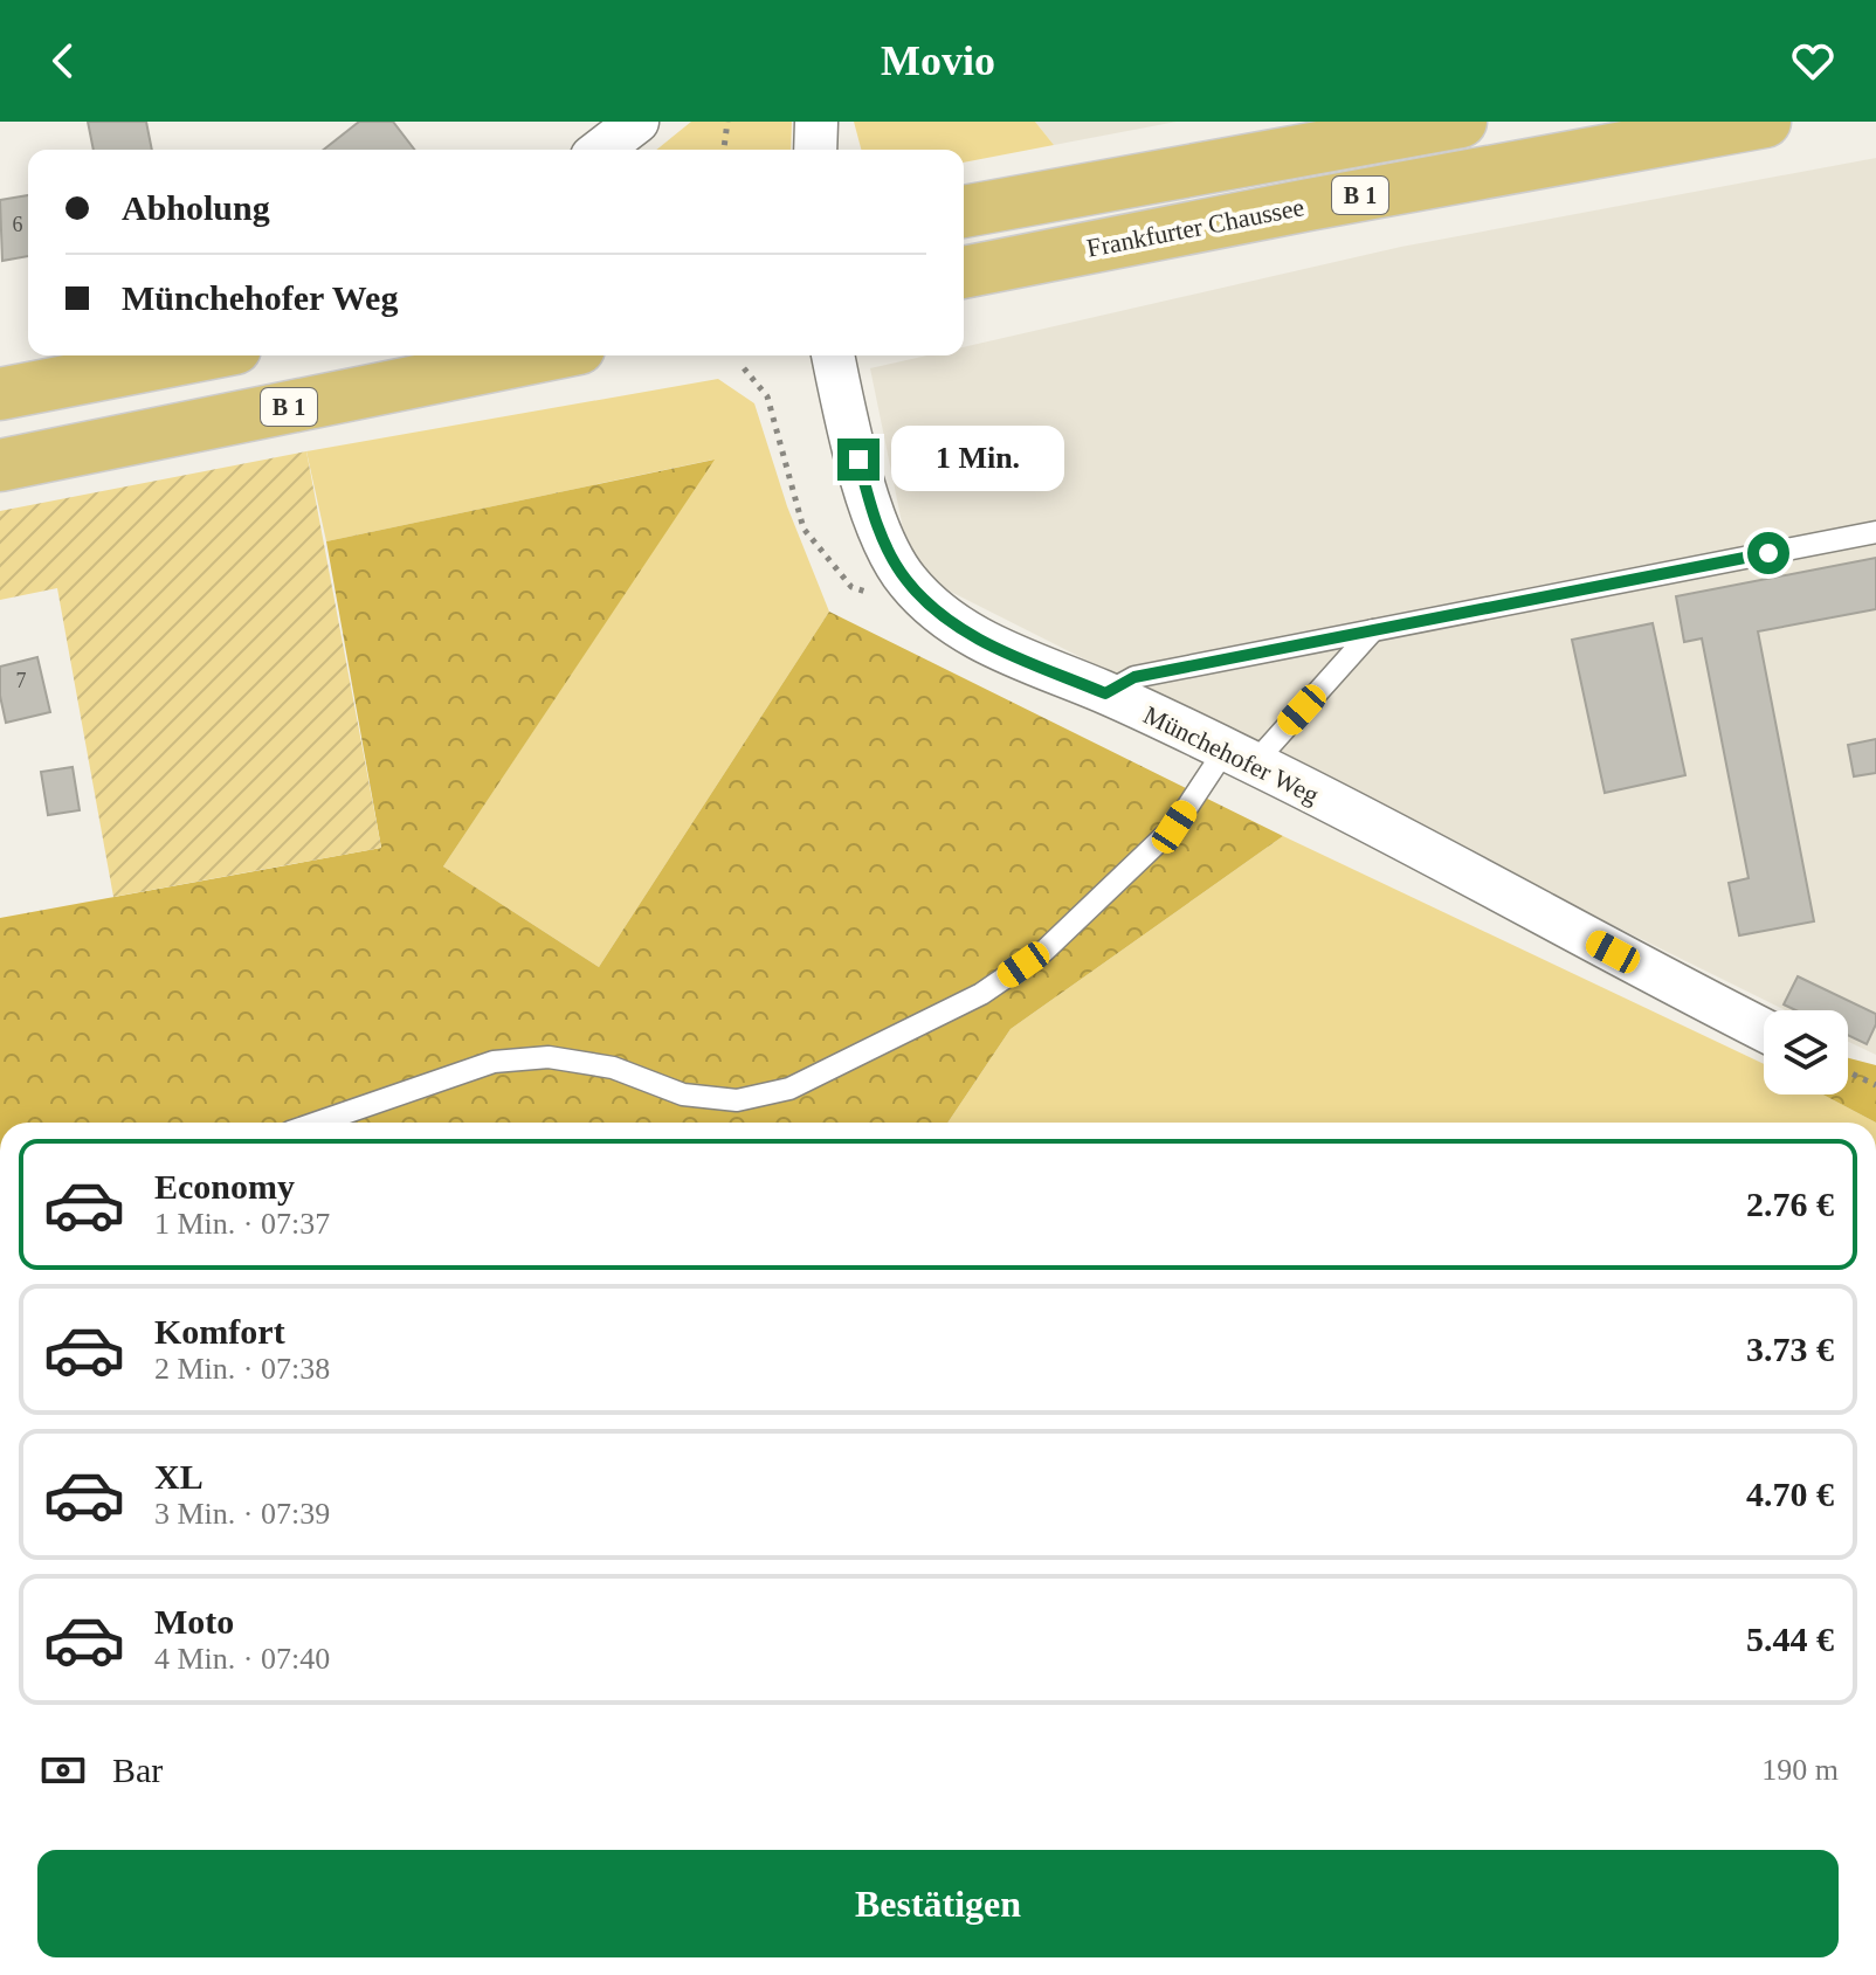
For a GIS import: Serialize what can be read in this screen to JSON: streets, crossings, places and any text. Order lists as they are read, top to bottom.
{
  "streets": {
    "main road": ["B 1", "Frankfurter Chaussee"],
    "street": ["Münchehofer Weg"]
  },
  "house_numbers": ["6", "7"],
  "page": {
    "header": "Movio",
    "banner": ["Abholung", "Münchehofer Weg"],
    "bubble": "1 Min.",
    "list": [
      {
        "name": "Economy",
        "note": "1 Min. · 07:37",
        "value": "2.76 €"
      },
      {
        "name": "Komfort",
        "note": "2 Min. · 07:38",
        "value": "3.73 €"
      },
      {
        "name": "XL",
        "note": "3 Min. · 07:39",
        "value": "4.70 €"
      },
      {
        "name": "Moto",
        "note": "4 Min. · 07:40",
        "value": "5.44 €"
      }
    ],
    "pay": ["Bar", "190 m"],
    "buttons": "Bestätigen"
  }
}
